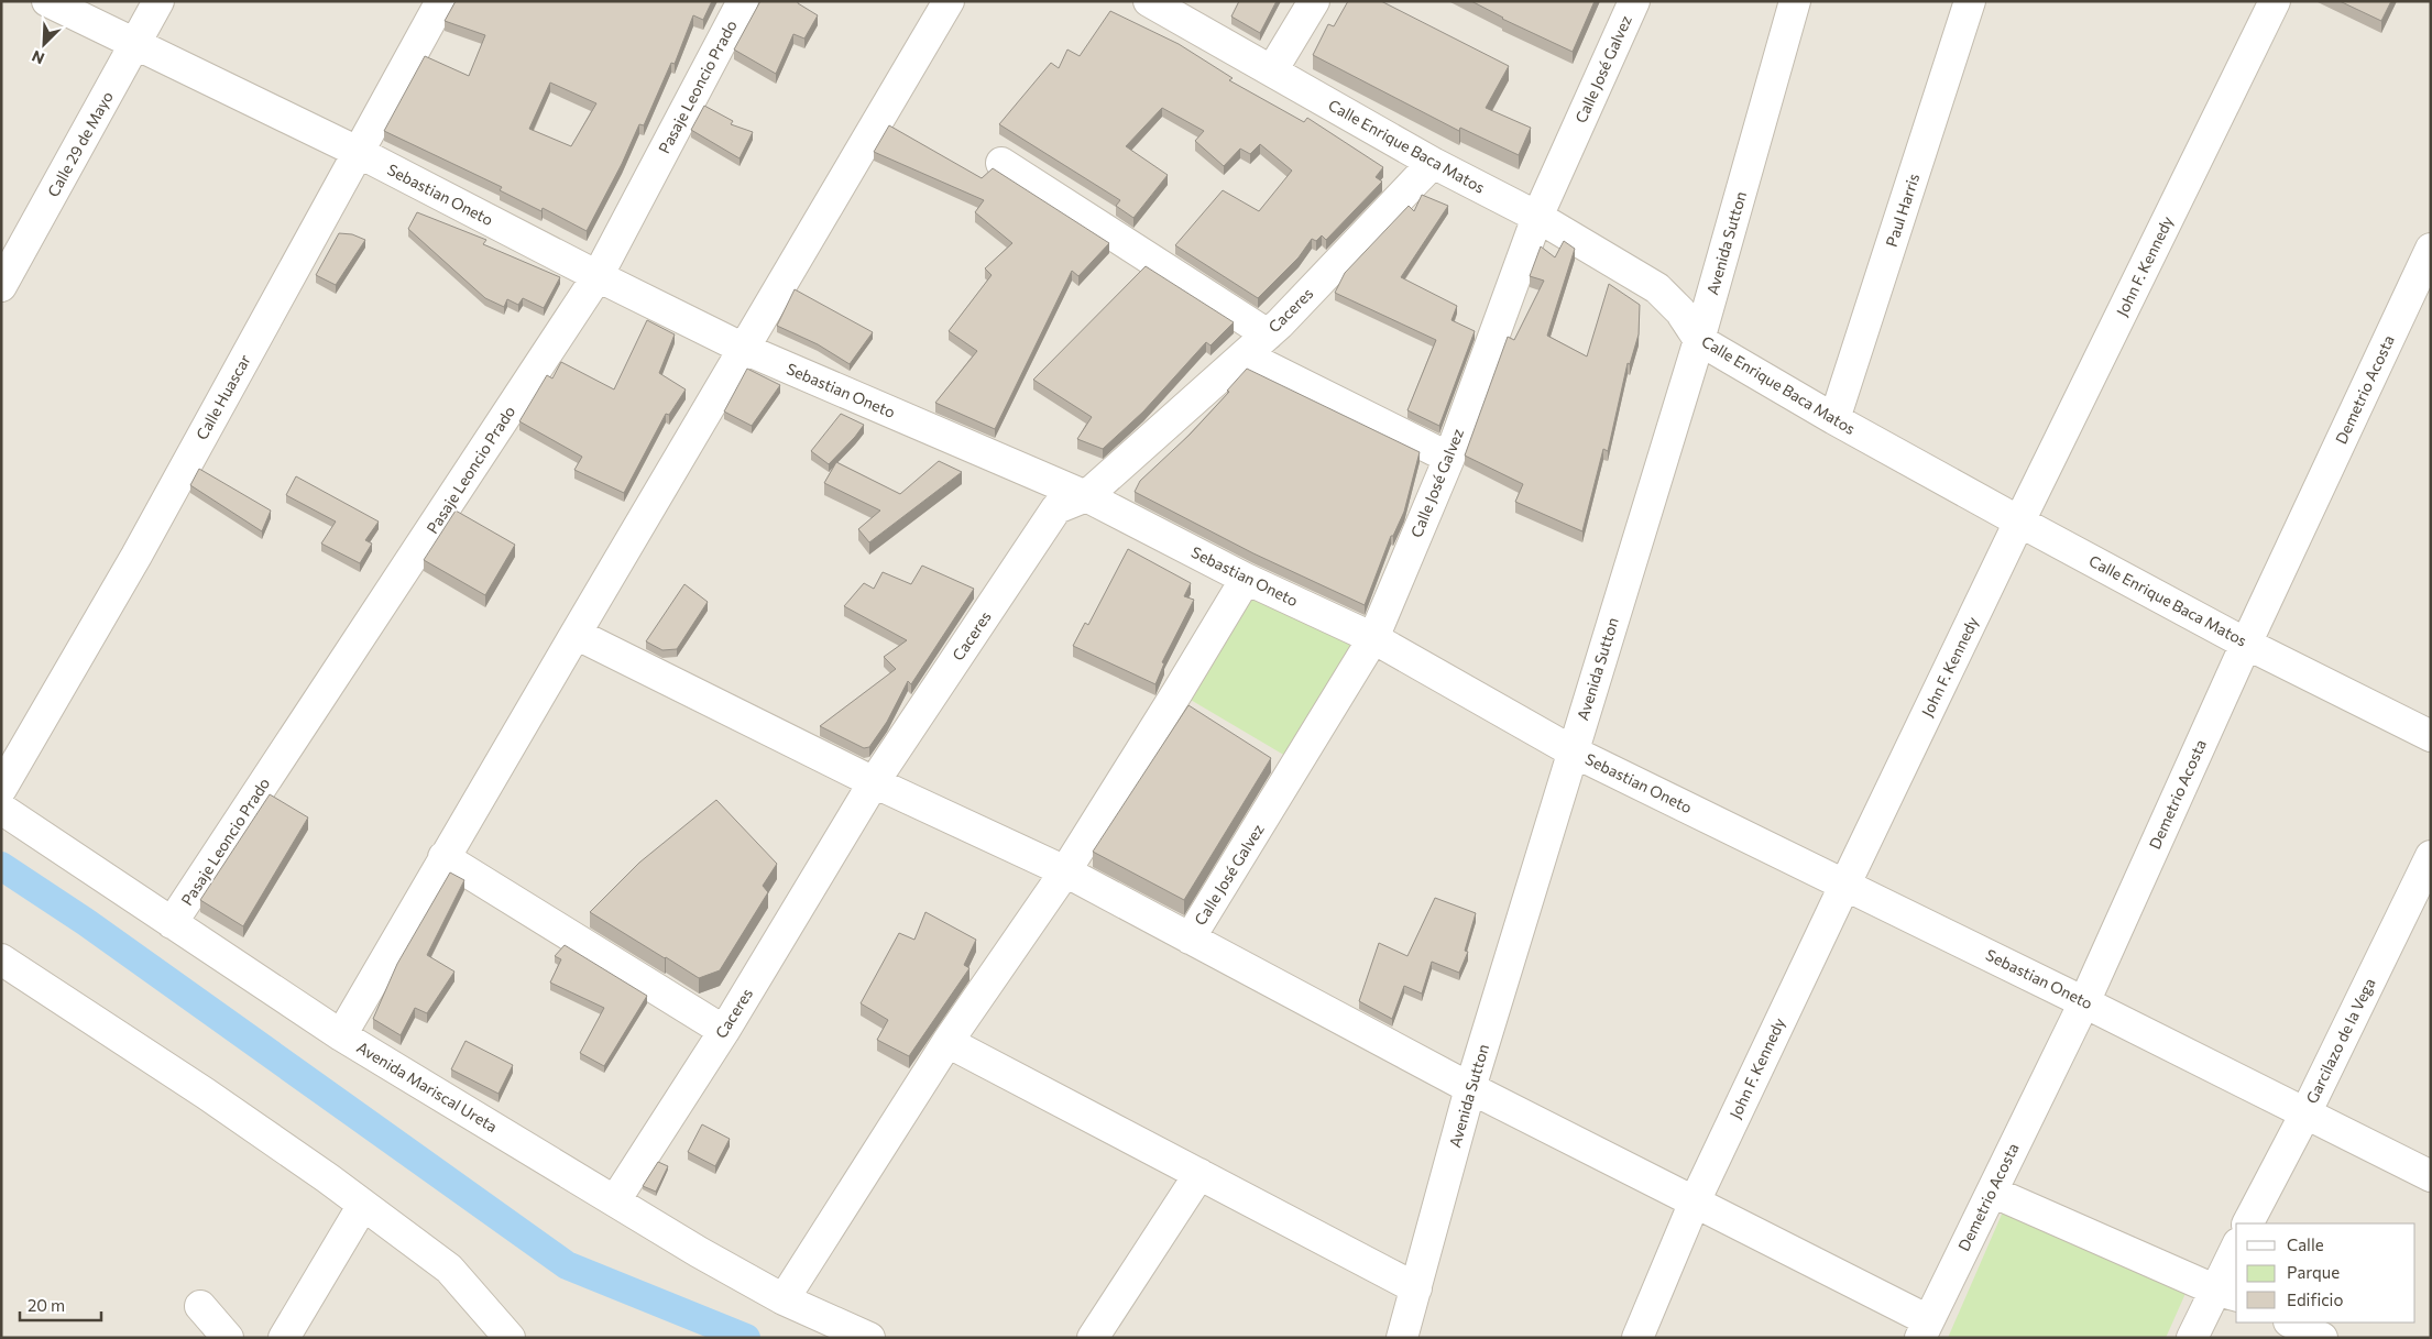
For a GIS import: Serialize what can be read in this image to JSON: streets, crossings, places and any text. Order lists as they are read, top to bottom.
{
  "streets": {
    "street": [
      "Calle José Galvez",
      "Pasaje Leoncio Prado",
      "Calle 29 de Mayo",
      "Calle Enrique Baca Matos",
      "Sebastian Oneto",
      "Paul Harris",
      "Avenida Sutton",
      "John F. Kennedy",
      "Caceres",
      "Demetrio Acosta",
      "Calle Huascar",
      "Garcilazo de la Vega",
      "Avenida Mariscal Ureta"
    ]
  },
  "crossings": [
    ["Calle José Galvez", "Calle Enrique Baca Matos"],
    ["Calle José Galvez", "Sebastian Oneto"],
    ["Pasaje Leoncio Prado", "Sebastian Oneto"],
    ["Pasaje Leoncio Prado", "Avenida Mariscal Ureta"],
    ["Calle 29 de Mayo", "Sebastian Oneto"],
    ["Calle Enrique Baca Matos", "Paul Harris"],
    ["Calle Enrique Baca Matos", "Avenida Sutton"],
    ["Calle Enrique Baca Matos", "John F. Kennedy"],
    ["Calle Enrique Baca Matos", "Caceres"],
    ["Calle Enrique Baca Matos", "Demetrio Acosta"],
    ["Sebastian Oneto", "Avenida Sutton"],
    ["Sebastian Oneto", "John F. Kennedy"],
    ["Sebastian Oneto", "Caceres"],
    ["Sebastian Oneto", "Demetrio Acosta"],
    ["Sebastian Oneto", "Calle Huascar"],
    ["Sebastian Oneto", "Garcilazo de la Vega"],
    ["Caceres", "Avenida Mariscal Ureta"]
  ],
  "legend": ["Calle", "Parque", "Edificio"],
  "scale_bar": "20 m",
  "north": "bottom left"
}
